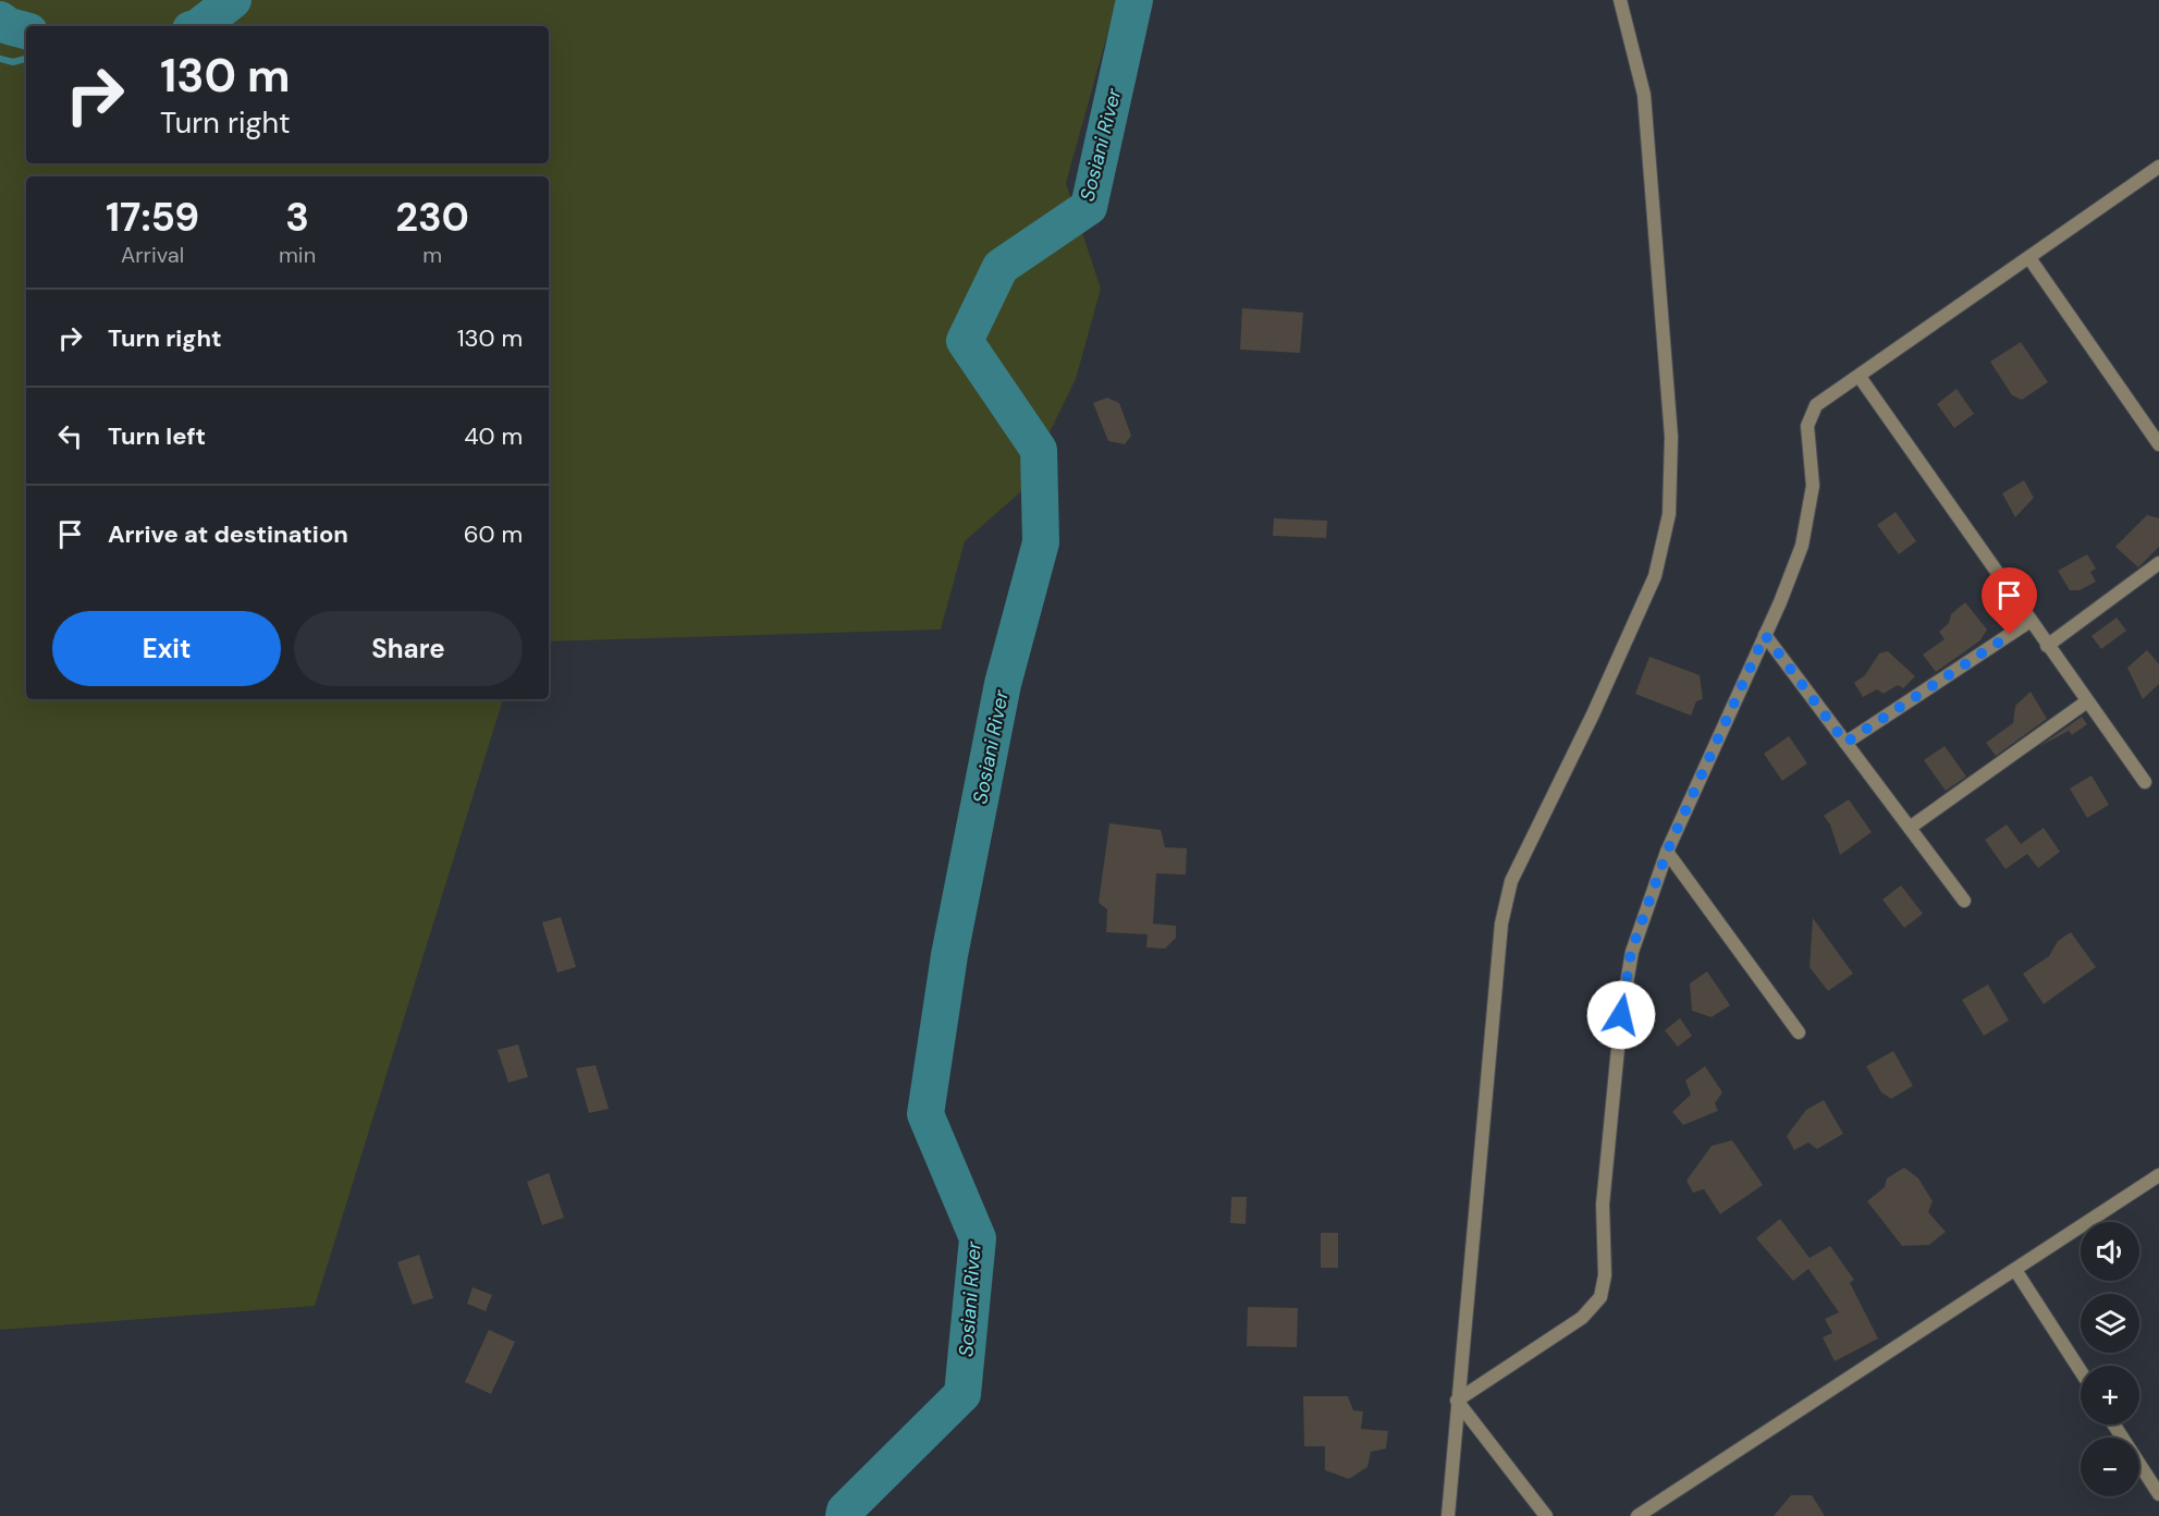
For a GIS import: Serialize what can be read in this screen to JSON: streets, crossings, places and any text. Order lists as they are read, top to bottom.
{
  "water": ["Sosiani River"],
  "page": {
    "turn": ["130 m", "Turn right"],
    "eta": [
      "17:59",
      "Arrival",
      "3",
      "min",
      "230",
      "m"
    ],
    "list": [
      {
        "name": "Turn right",
        "value": "130 m"
      },
      {
        "name": "Turn left",
        "value": "40 m"
      },
      {
        "name": "Arrive at destination",
        "value": "60 m"
      }
    ],
    "buttons": ["Exit", "Share"],
    "map_buttons": ["+", "−"]
  }
}
